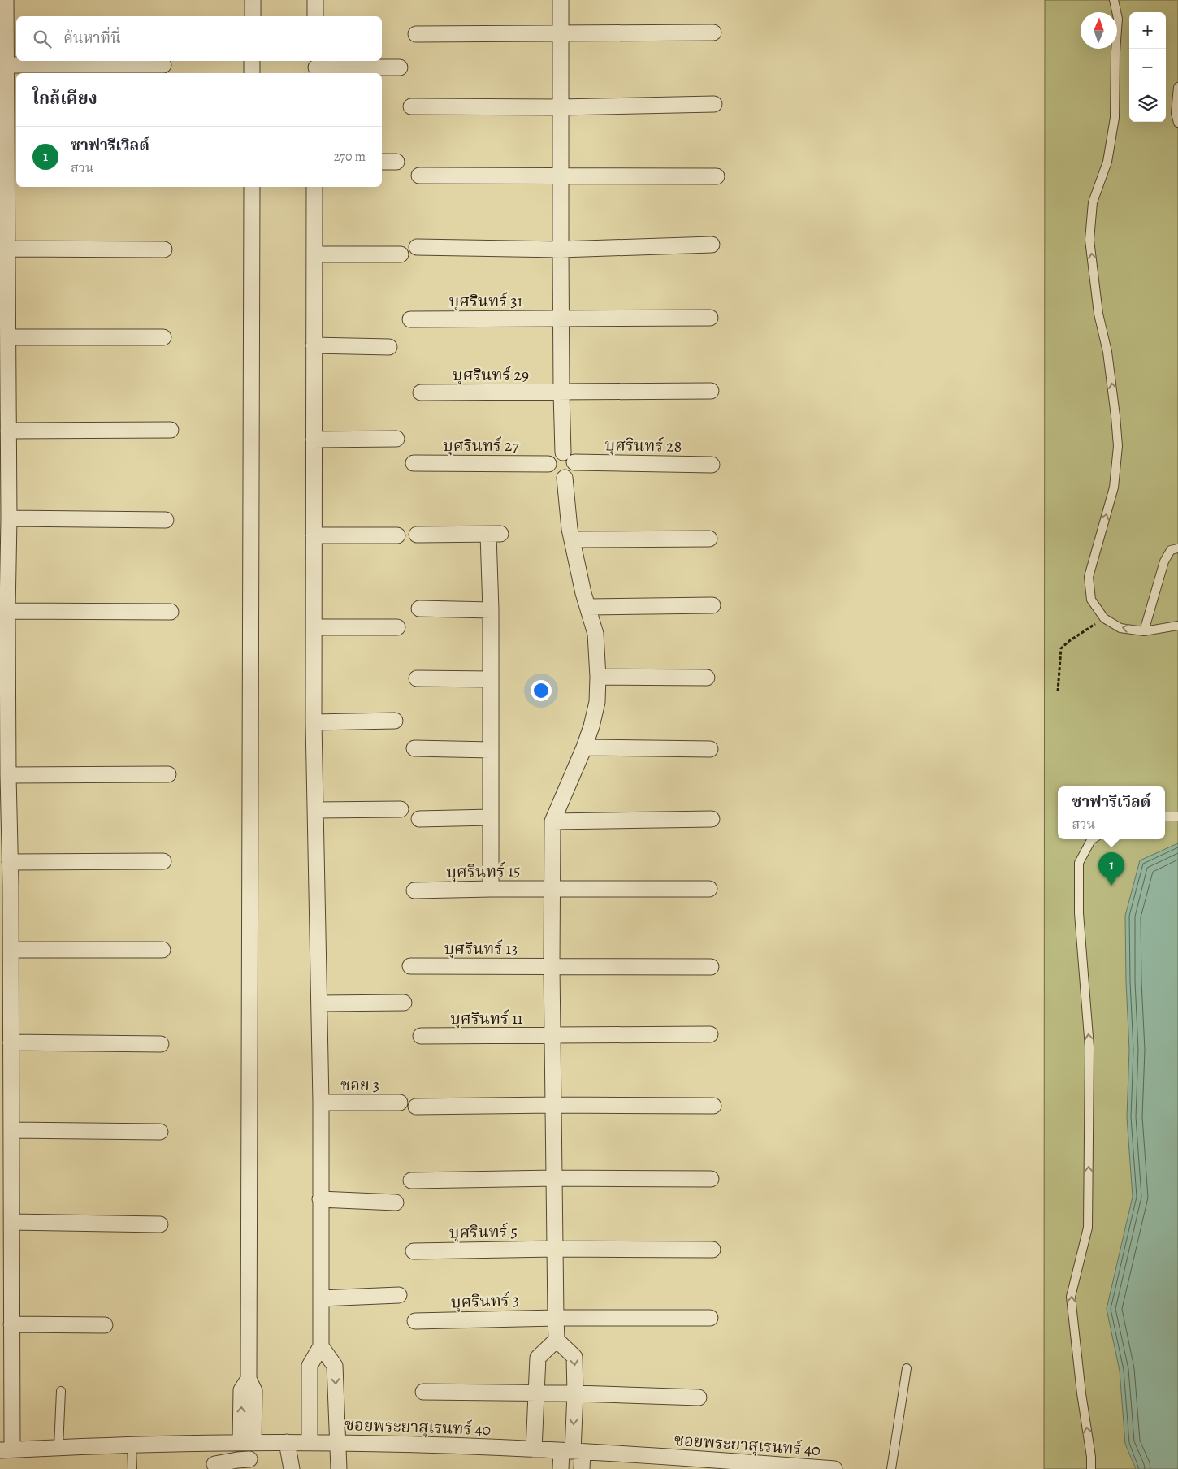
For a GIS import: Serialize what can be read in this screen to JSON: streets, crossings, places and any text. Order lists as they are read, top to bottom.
{
  "streets": {
    "street": [
      "บุศรินทร์ 31",
      "บุศรินทร์ 29",
      "บุศรินทร์ 27",
      "บุศรินทร์ 28",
      "บุศรินทร์ 15",
      "บุศรินทร์ 13",
      "บุศรินทร์ 11",
      "ซอย 3",
      "บุศรินทร์ 5",
      "บุศรินทร์ 3",
      "ซอยพระยาสุเรนทร์ 40"
    ]
  },
  "crossings": [
    ["บุศรินทร์ 27", "บุศรินทร์ 28"]
  ],
  "north": "top",
  "page": {
    "map_buttons": ["+", "−"],
    "search": "ค้นหาที่นี่",
    "heading": "ใกล้เคียง",
    "list": [
      {
        "mark": "1",
        "name": "ซาฟารีเวิลด์",
        "note": "สวน",
        "value": "270 m"
      }
    ],
    "popup": ["ซาฟารีเวิลด์", "สวน"],
    "pins": "1"
  }
}
